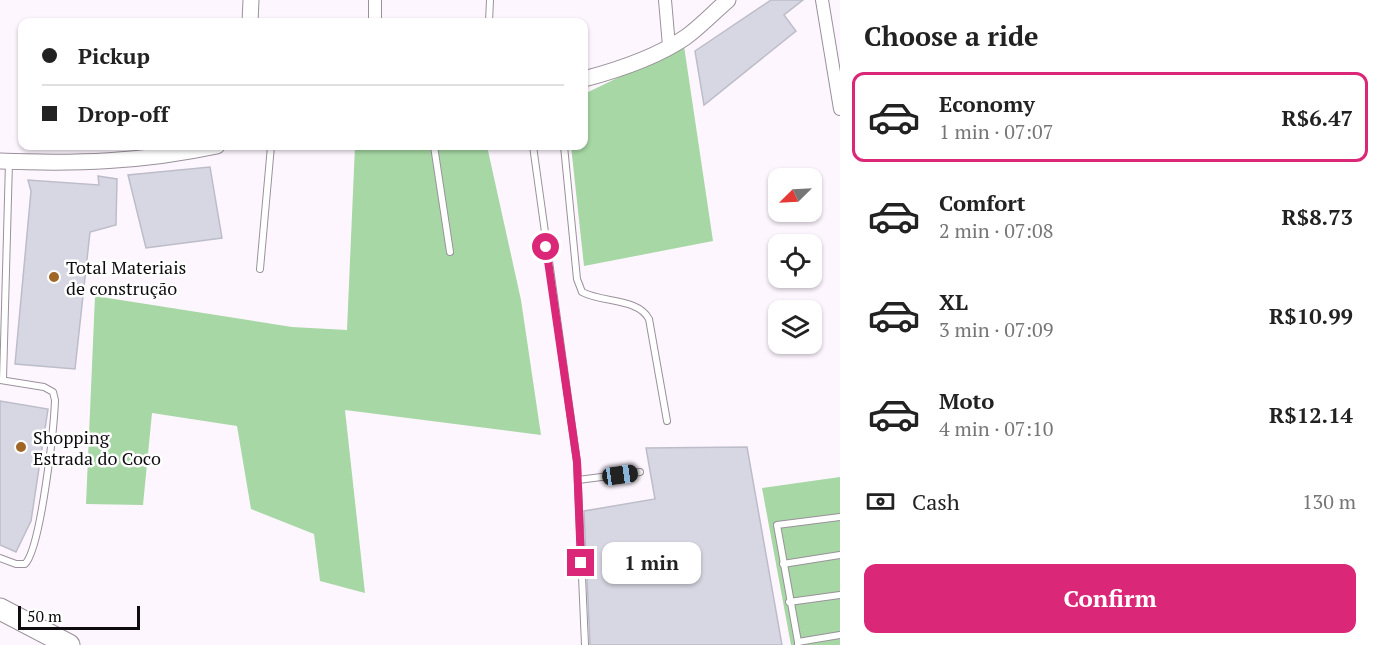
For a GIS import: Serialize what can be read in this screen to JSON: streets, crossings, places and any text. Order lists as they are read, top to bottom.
{
  "places": ["Total Materiais de construção", "Shopping Estrada do Coco"],
  "scale_bar": "50 m",
  "north": "bottom left",
  "page": {
    "heading": "Choose a ride",
    "banner": ["Pickup", "Drop-off"],
    "list": [
      {
        "name": "Economy",
        "note": "1 min · 07:07",
        "value": "R$6.47"
      },
      {
        "name": "Comfort",
        "note": "2 min · 07:08",
        "value": "R$8.73"
      },
      {
        "name": "XL",
        "note": "3 min · 07:09",
        "value": "R$10.99"
      },
      {
        "name": "Moto",
        "note": "4 min · 07:10",
        "value": "R$12.14"
      }
    ],
    "pay": ["Cash", "130 m"],
    "bubble": "1 min",
    "buttons": "Confirm",
    "scale": "50 m"
  }
}
